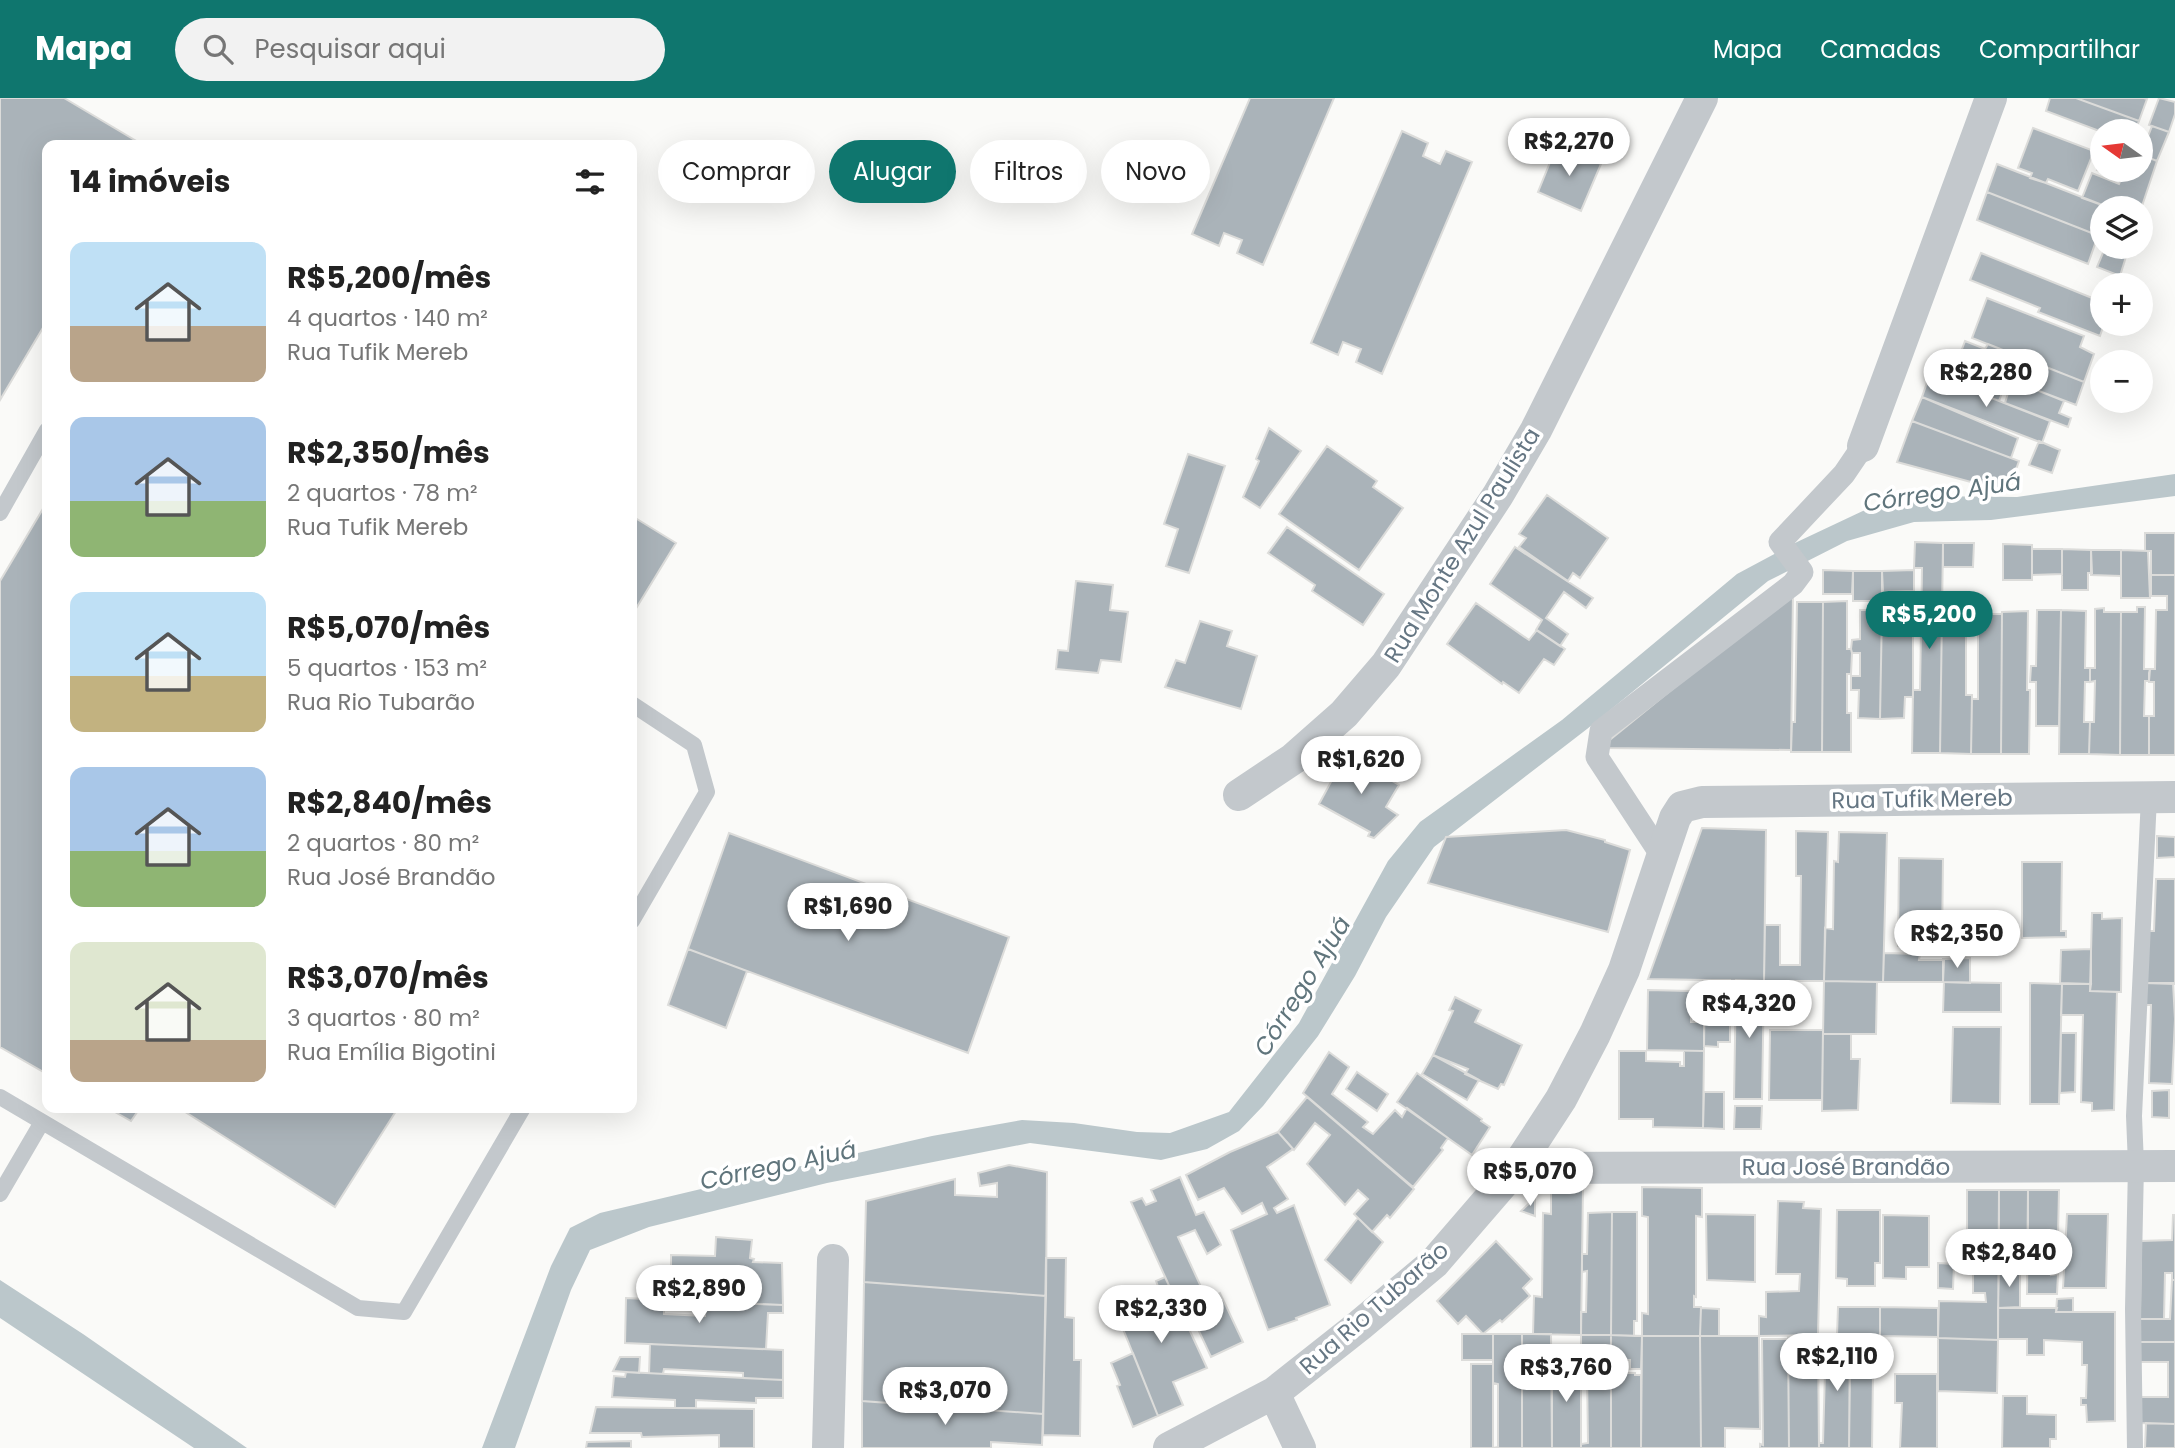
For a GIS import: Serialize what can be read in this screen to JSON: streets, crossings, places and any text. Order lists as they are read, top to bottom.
{
  "streets": {
    "street": [
      "Rua Monte Azul Paulista",
      "Rua Tufik Mereb",
      "Rua José Brandão",
      "Rua Rio Tubarão"
    ]
  },
  "crossings": [
    ["Rua Tufik Mereb", "Rua Rio Tubarão"],
    ["Rua José Brandão", "Rua Rio Tubarão"]
  ],
  "water": ["Córrego Ajuá"],
  "north": "left",
  "page": {
    "header": "Mapa",
    "search": "Pesquisar aqui",
    "nav": ["Mapa", "Camadas", "Compartilhar"],
    "price": [
      "R$2,270",
      "R$2,280",
      "R$5,200",
      "R$1,620",
      "R$1,690",
      "R$2,350",
      "R$4,320",
      "R$5,070",
      "R$2,840",
      "R$2,890",
      "R$2,330",
      "R$2,110",
      "R$3,760",
      "R$3,070"
    ],
    "map_buttons": ["+", "−"],
    "chip": [
      "Comprar",
      "Alugar",
      "Filtros",
      "Novo"
    ],
    "heading": "14 imóveis",
    "list": [
      {
        "name": "R$5,200/mês",
        "note": "4 quartos · 140 m² · Rua Tufik Mereb"
      },
      {
        "name": "R$2,350/mês",
        "note": "2 quartos · 78 m² · Rua Tufik Mereb"
      },
      {
        "name": "R$5,070/mês",
        "note": "5 quartos · 153 m² · Rua Rio Tubarão"
      },
      {
        "name": "R$2,840/mês",
        "note": "2 quartos · 80 m² · Rua José Brandão"
      },
      {
        "name": "R$3,070/mês",
        "note": "3 quartos · 80 m² · Rua Emília Bigotini"
      }
    ]
  }
}
